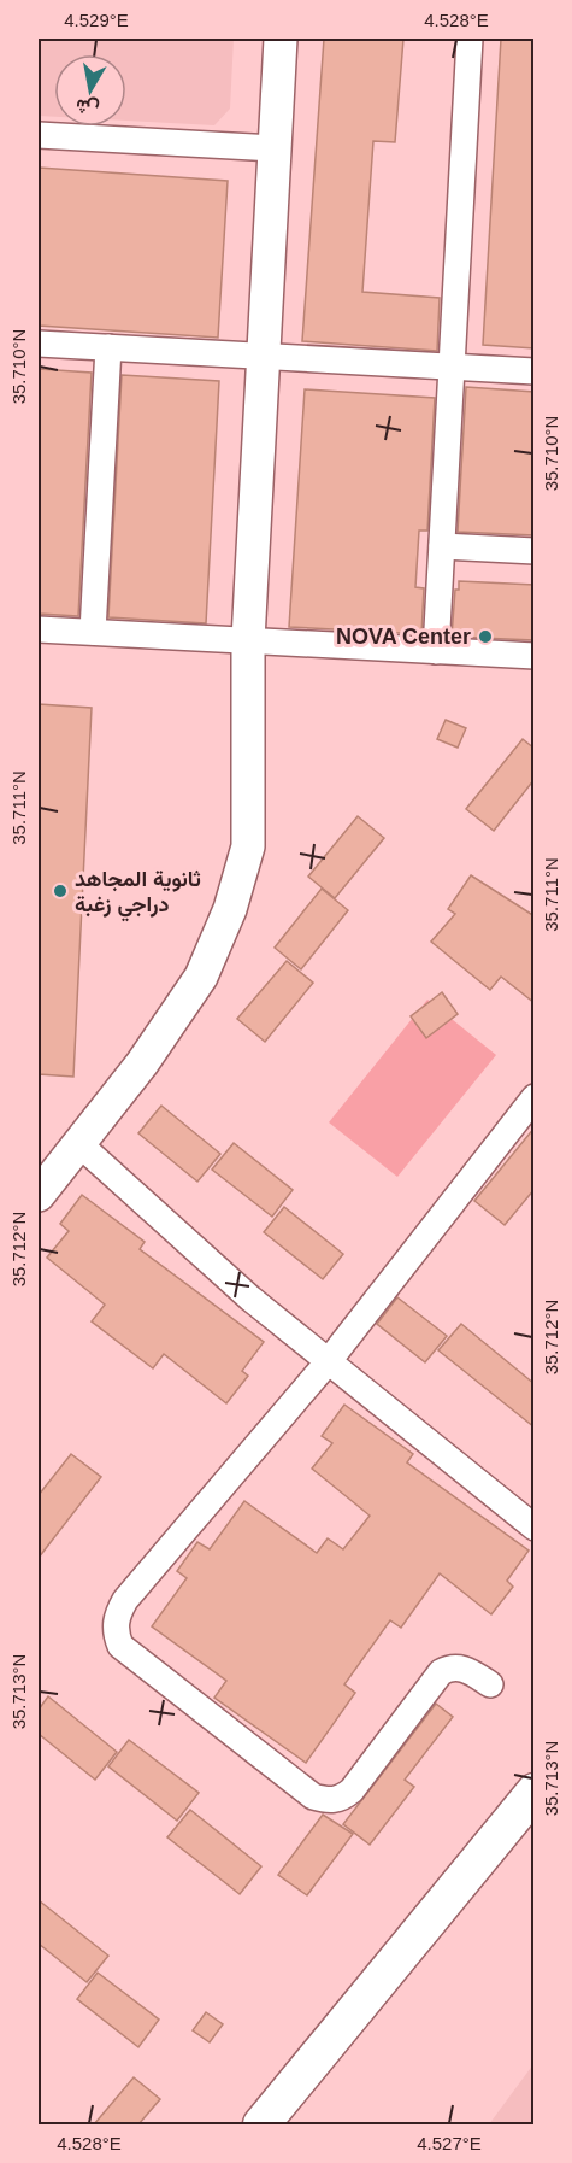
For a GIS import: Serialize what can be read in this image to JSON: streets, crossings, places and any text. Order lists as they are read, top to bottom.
{
  "places": ["NOVA Center", "ثانوية المجاهد دراجي زغبة"],
  "north": "bottom",
  "coordinates": [
    "4.529°E",
    "4.528°E",
    "35.710°N",
    "35.711°N",
    "35.712°N",
    "35.713°N",
    "4.527°E"
  ]
}
